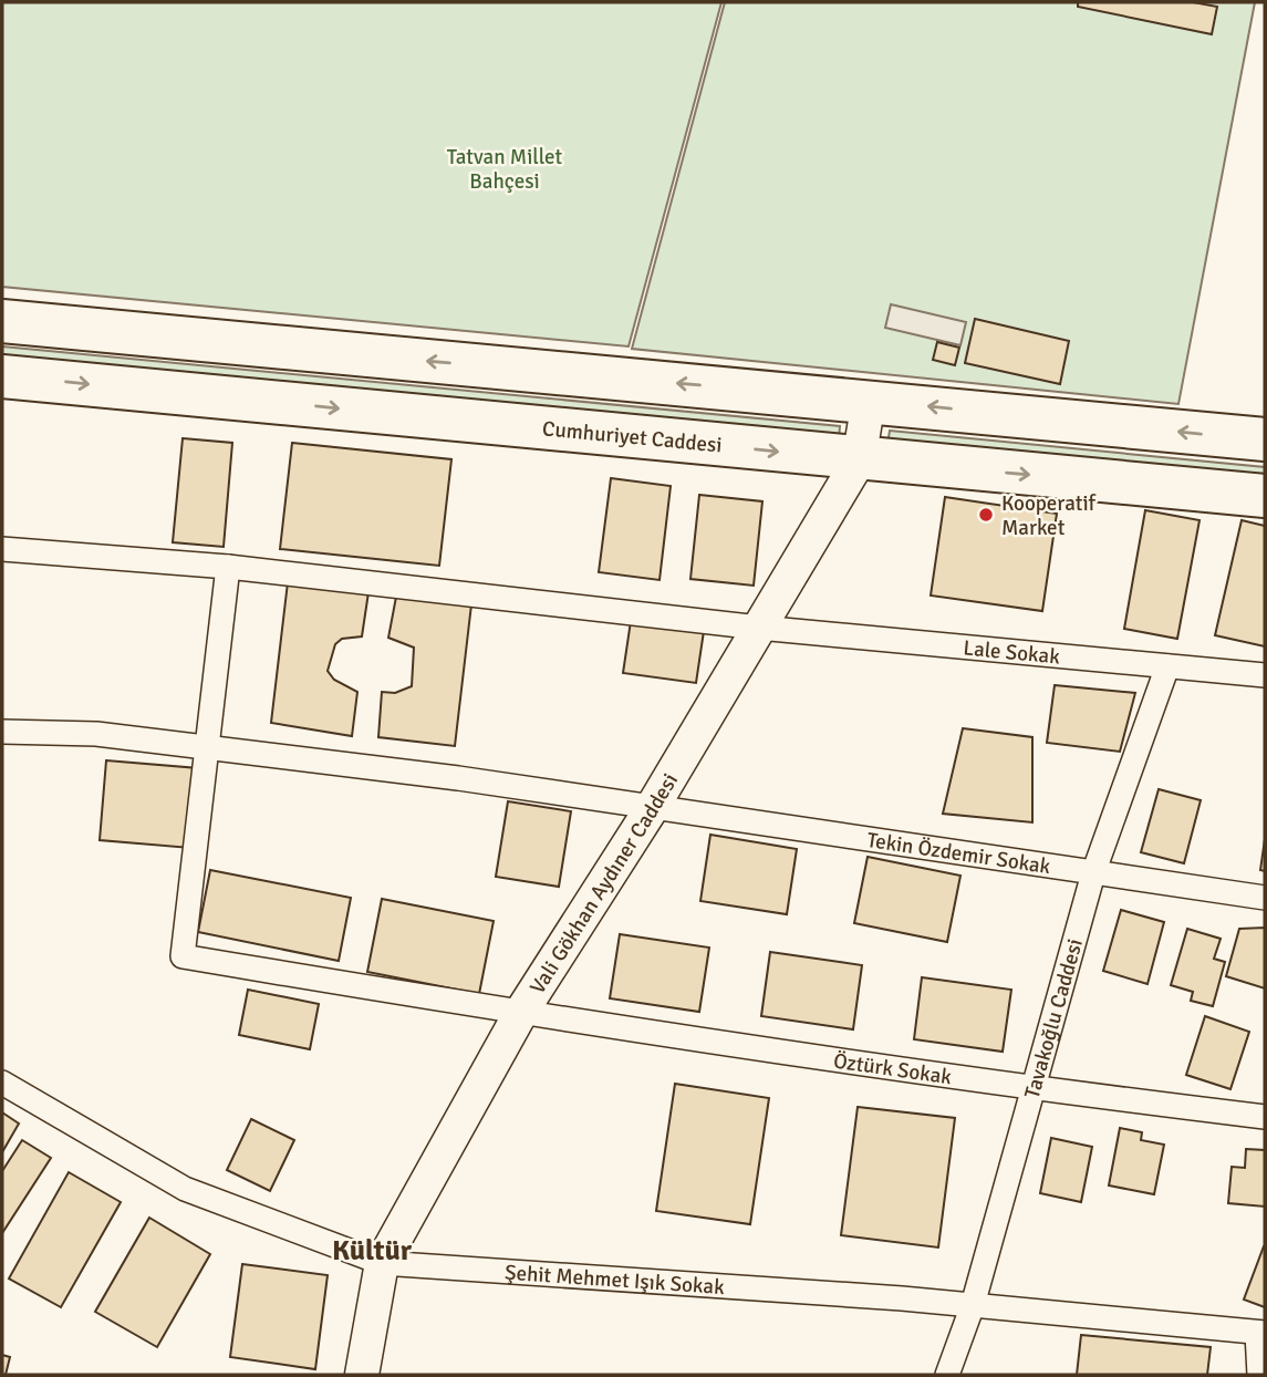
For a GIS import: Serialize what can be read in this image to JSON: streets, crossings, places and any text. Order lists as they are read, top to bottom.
{
  "streets": {
    "highway": ["Cumhuriyet Caddesi"],
    "street": [
      "Lale Sokak",
      "Tekin Özdemir Sokak",
      "Vali Gökhan Aydıner Caddesi",
      "Tavakoğlu Caddesi",
      "Öztürk Sokak",
      "Şehit Mehmet Işık Sokak"
    ]
  },
  "crossings": [
    ["Cumhuriyet Caddesi", "Vali Gökhan Aydıner Caddesi"],
    ["Lale Sokak", "Vali Gökhan Aydıner Caddesi"],
    ["Lale Sokak", "Tavakoğlu Caddesi"],
    ["Tekin Özdemir Sokak", "Vali Gökhan Aydıner Caddesi"],
    ["Tekin Özdemir Sokak", "Tavakoğlu Caddesi"],
    ["Tekin Özdemir Sokak", "Öztürk Sokak"],
    ["Vali Gökhan Aydıner Caddesi", "Öztürk Sokak"],
    ["Vali Gökhan Aydıner Caddesi", "Şehit Mehmet Işık Sokak"],
    ["Tavakoğlu Caddesi", "Öztürk Sokak"],
    ["Tavakoğlu Caddesi", "Şehit Mehmet Işık Sokak"]
  ],
  "districts": ["Kültür"],
  "parks": ["Tatvan Millet Bahçesi"],
  "places": ["Kooperatif Market"]
}
